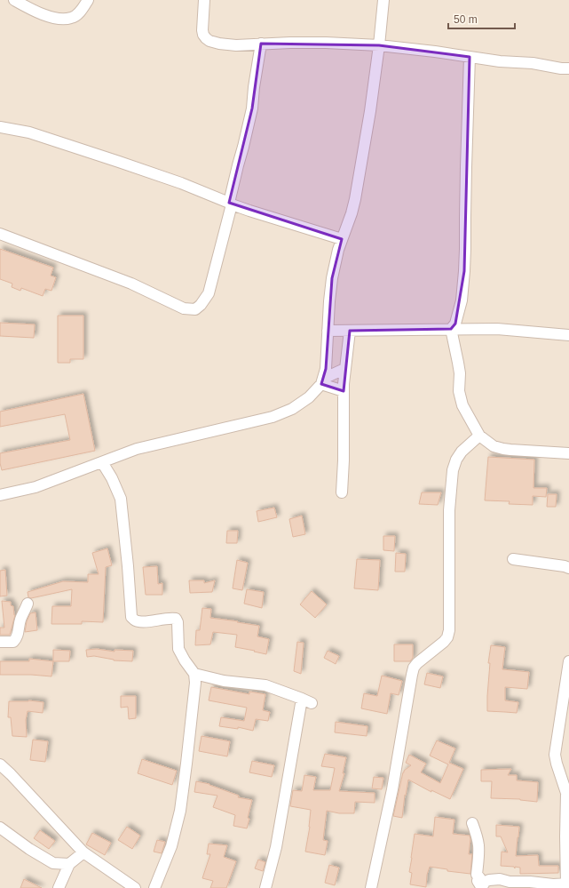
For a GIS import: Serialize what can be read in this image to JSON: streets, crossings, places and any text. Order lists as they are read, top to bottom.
{
  "scale_bar": "50 m"
}
